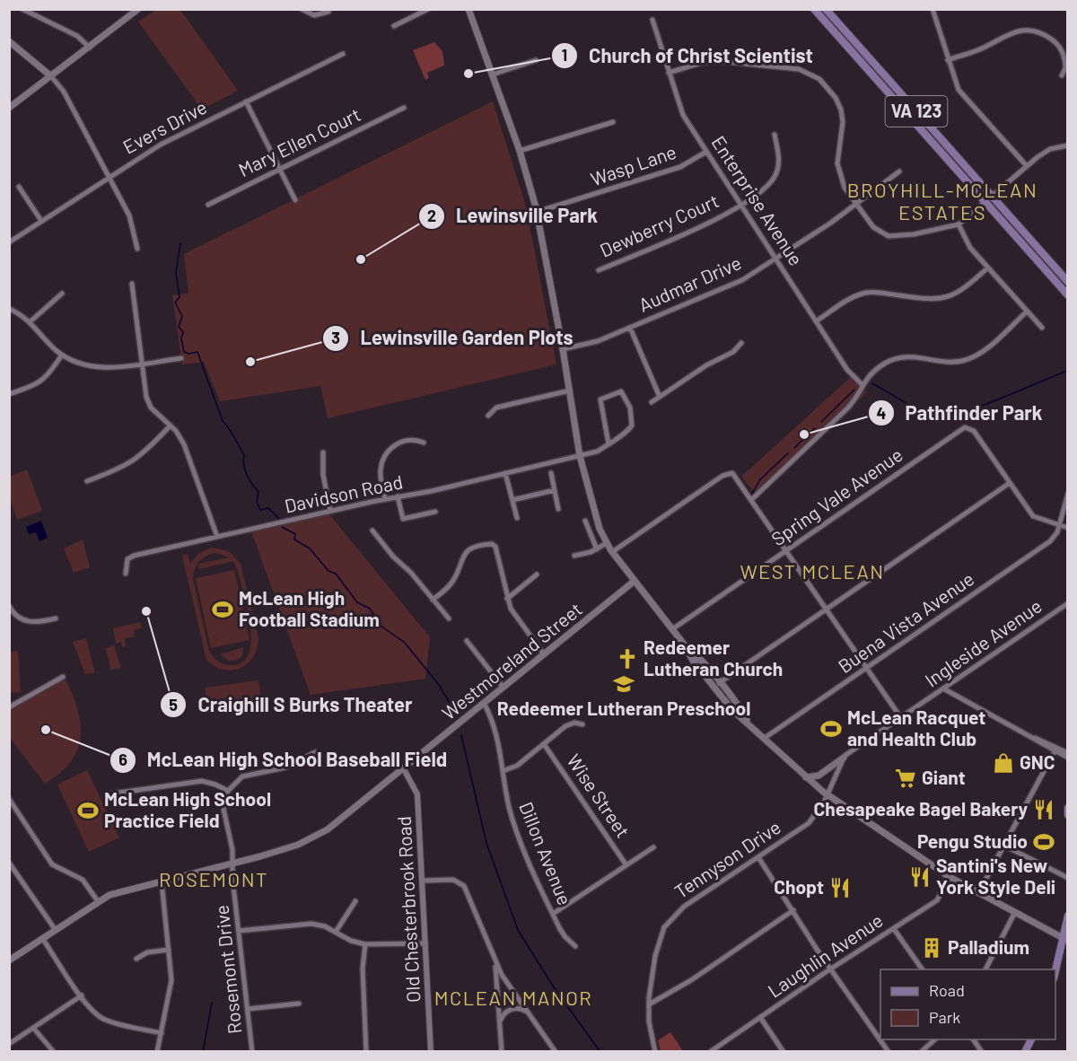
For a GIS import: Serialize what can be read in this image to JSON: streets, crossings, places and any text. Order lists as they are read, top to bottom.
{
  "streets": {
    "main road": ["VA 123", "Westmoreland Street"],
    "street": [
      "Evers Drive",
      "Mary Ellen Court",
      "Wasp Lane",
      "Enterprise Avenue",
      "Dewberry Court",
      "Audmar Drive",
      "Davidson Road",
      "Spring Vale Avenue",
      "Buena Vista Avenue",
      "Ingleside Avenue",
      "Wise Street",
      "Dillon Avenue",
      "Tennyson Drive",
      "Old Chesterbrook Road",
      "Laughlin Avenue",
      "Rosemont Drive"
    ]
  },
  "crossings": [
    ["Wasp Lane", "Enterprise Avenue"],
    ["Enterprise Avenue", "Dewberry Court"],
    ["Enterprise Avenue", "Audmar Drive"],
    ["Westmoreland Street", "Dillon Avenue"],
    ["Westmoreland Street", "Old Chesterbrook Road"],
    ["Westmoreland Street", "Rosemont Drive"]
  ],
  "districts": [
    "BROYHILL-MCLEAN ESTATES",
    "WEST MCLEAN",
    "ROSEMONT",
    "MCLEAN MANOR"
  ],
  "places": {
    "other": [
      "Church of Christ Scientist",
      "Lewinsville Park",
      "Lewinsville Garden Plots",
      "Pathfinder Park",
      "Craighill S Burks Theater",
      "McLean High School Baseball Field"
    ],
    "sports": [
      "McLean High Football Stadium",
      "McLean Racquet and Health Club",
      "McLean High School Practice Field",
      "Pengu Studio"
    ],
    "church": ["Redeemer Lutheran Church"],
    "school or university": ["Redeemer Lutheran Preschool"],
    "shop": ["GNC"],
    "supermarket": ["Giant"],
    "restaurant": ["Chesapeake Bagel Bakery", "Santini's New York Style Deli", "Chopt"],
    "building": ["Palladium"]
  },
  "legend": ["Road", "Park"]
}
